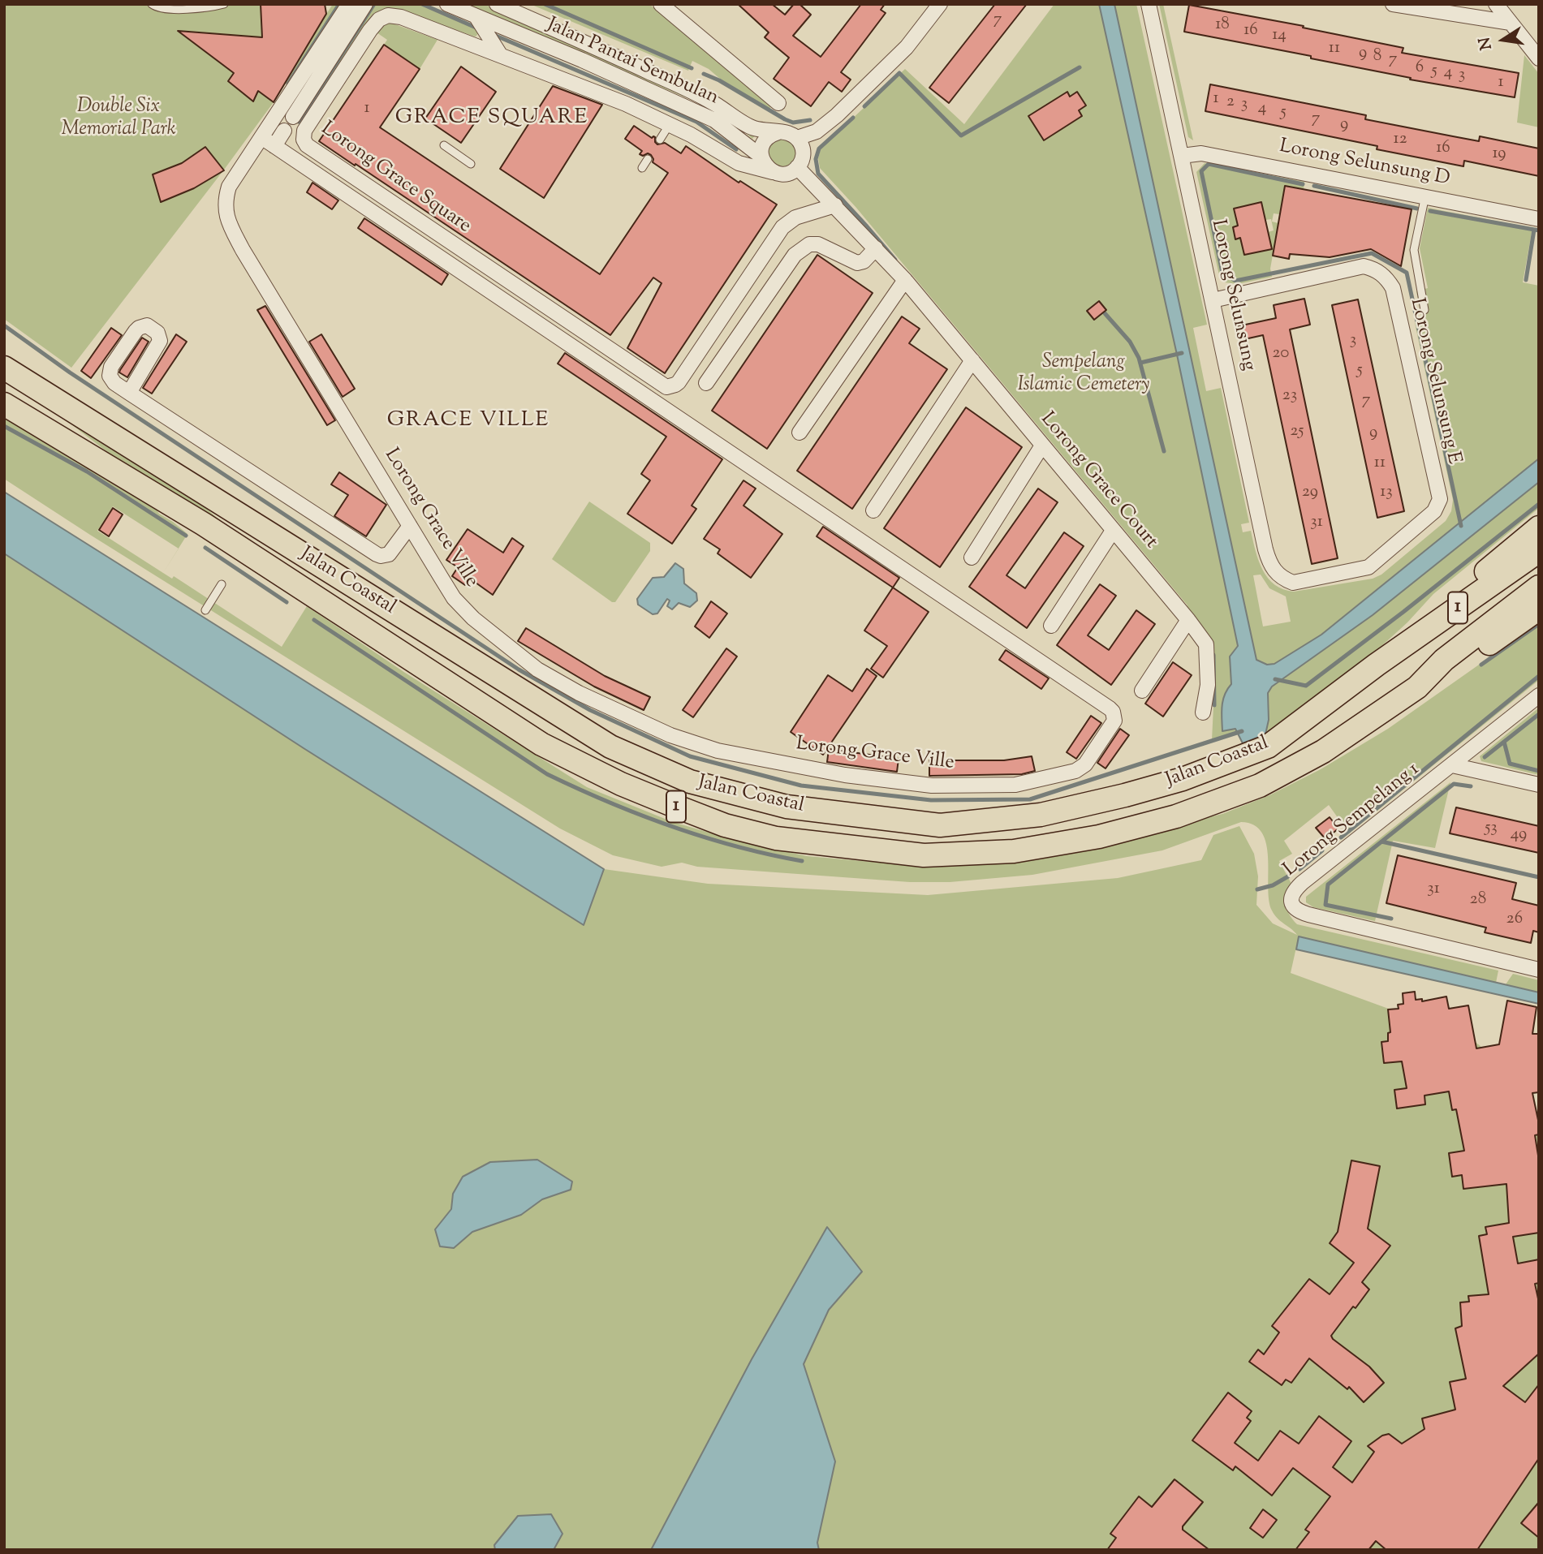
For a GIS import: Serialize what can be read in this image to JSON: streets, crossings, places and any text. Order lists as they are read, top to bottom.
{
  "streets": {
    "highway": ["Jalan Coastal", "1"],
    "street": [
      "Jalan Pantai Sembulan",
      "Lorong Selunsung D",
      "Lorong Grace Square",
      "Lorong Selunsung",
      "Lorong Selunsung E",
      "Lorong Grace Court",
      "Lorong Grace Ville",
      "Lorong Sempelang 1"
    ]
  },
  "crossings": [
    ["Jalan Pantai Sembulan", "Lorong Grace Square"],
    ["Jalan Pantai Sembulan", "Lorong Grace Court"],
    ["Lorong Selunsung D", "Lorong Selunsung"],
    ["Lorong Grace Square", "Lorong Grace Court"],
    ["Lorong Selunsung", "Lorong Selunsung E"]
  ],
  "districts": ["GRACE SQUARE", "GRACE VILLE"],
  "parks": ["Double Six Memorial Park", "Sempelang Islamic Cemetery"],
  "house_numbers": [
    "7",
    "18",
    "16",
    "14",
    "11",
    "9",
    "8",
    "7",
    "6",
    "5",
    "4",
    "3",
    "1",
    "1",
    "2",
    "3",
    "1",
    "4",
    "5",
    "7",
    "9",
    "12",
    "16",
    "19",
    "3",
    "20",
    "5",
    "23",
    "7",
    "25",
    "9",
    "11",
    "29",
    "13",
    "31",
    "53",
    "49",
    "31",
    "28",
    "26"
  ],
  "north": "left"
}
